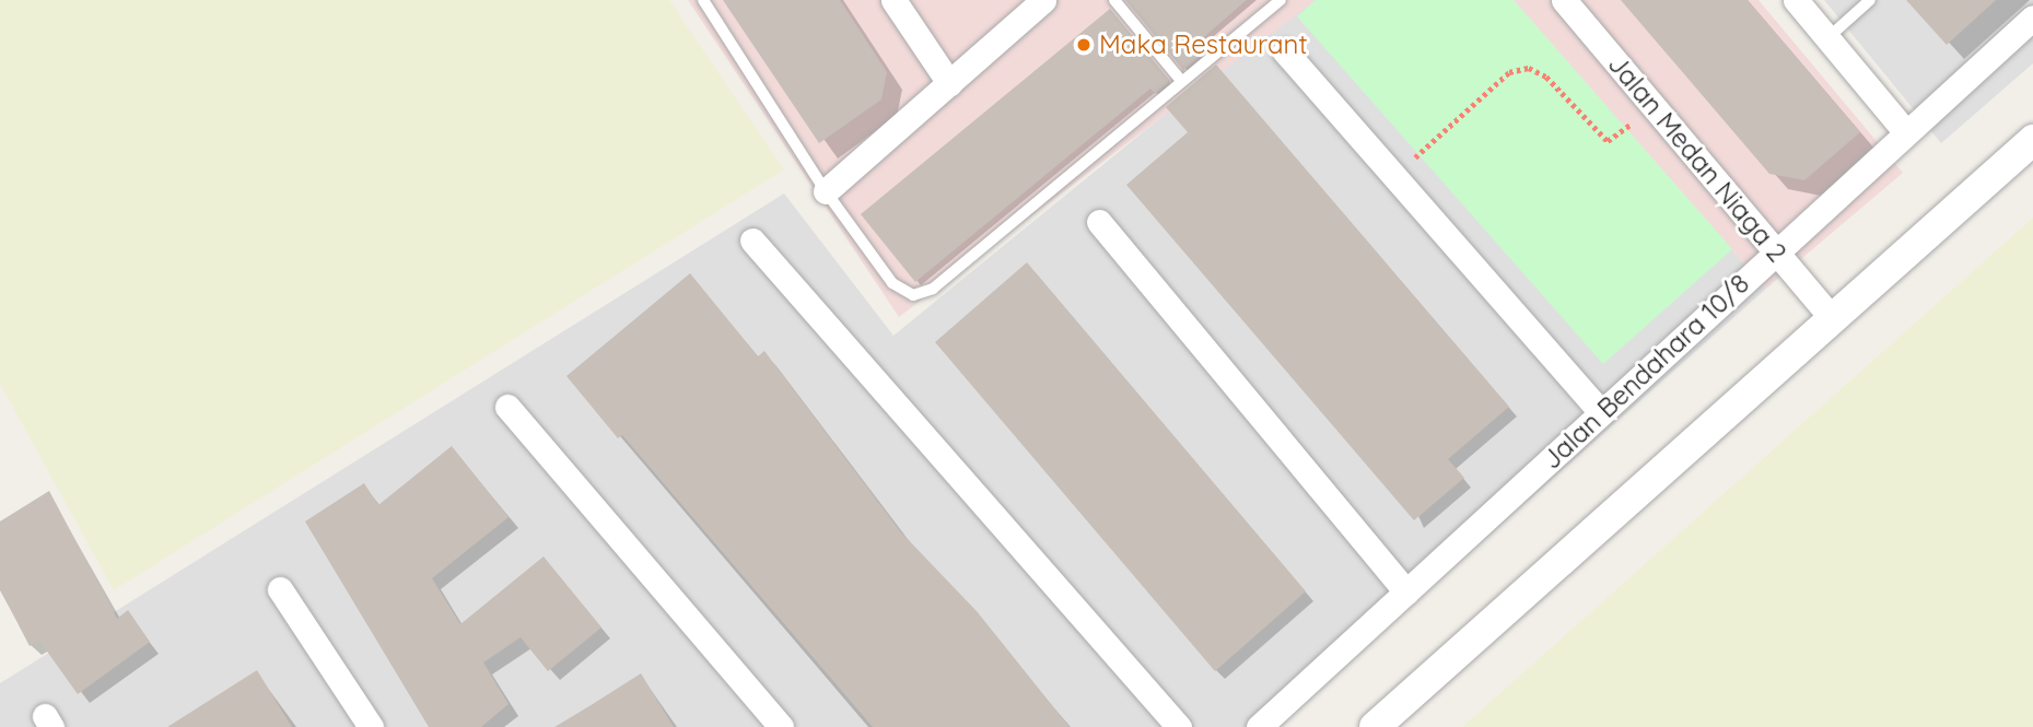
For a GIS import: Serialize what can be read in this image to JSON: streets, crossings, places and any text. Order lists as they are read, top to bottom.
{
  "streets": {
    "street": ["Jalan Medan Niaga 2", "Jalan Bendahara 10/8"]
  },
  "crossings": [
    ["Jalan Medan Niaga 2", "Jalan Bendahara 10/8"]
  ],
  "places": ["Maka Restaurant"]
}
